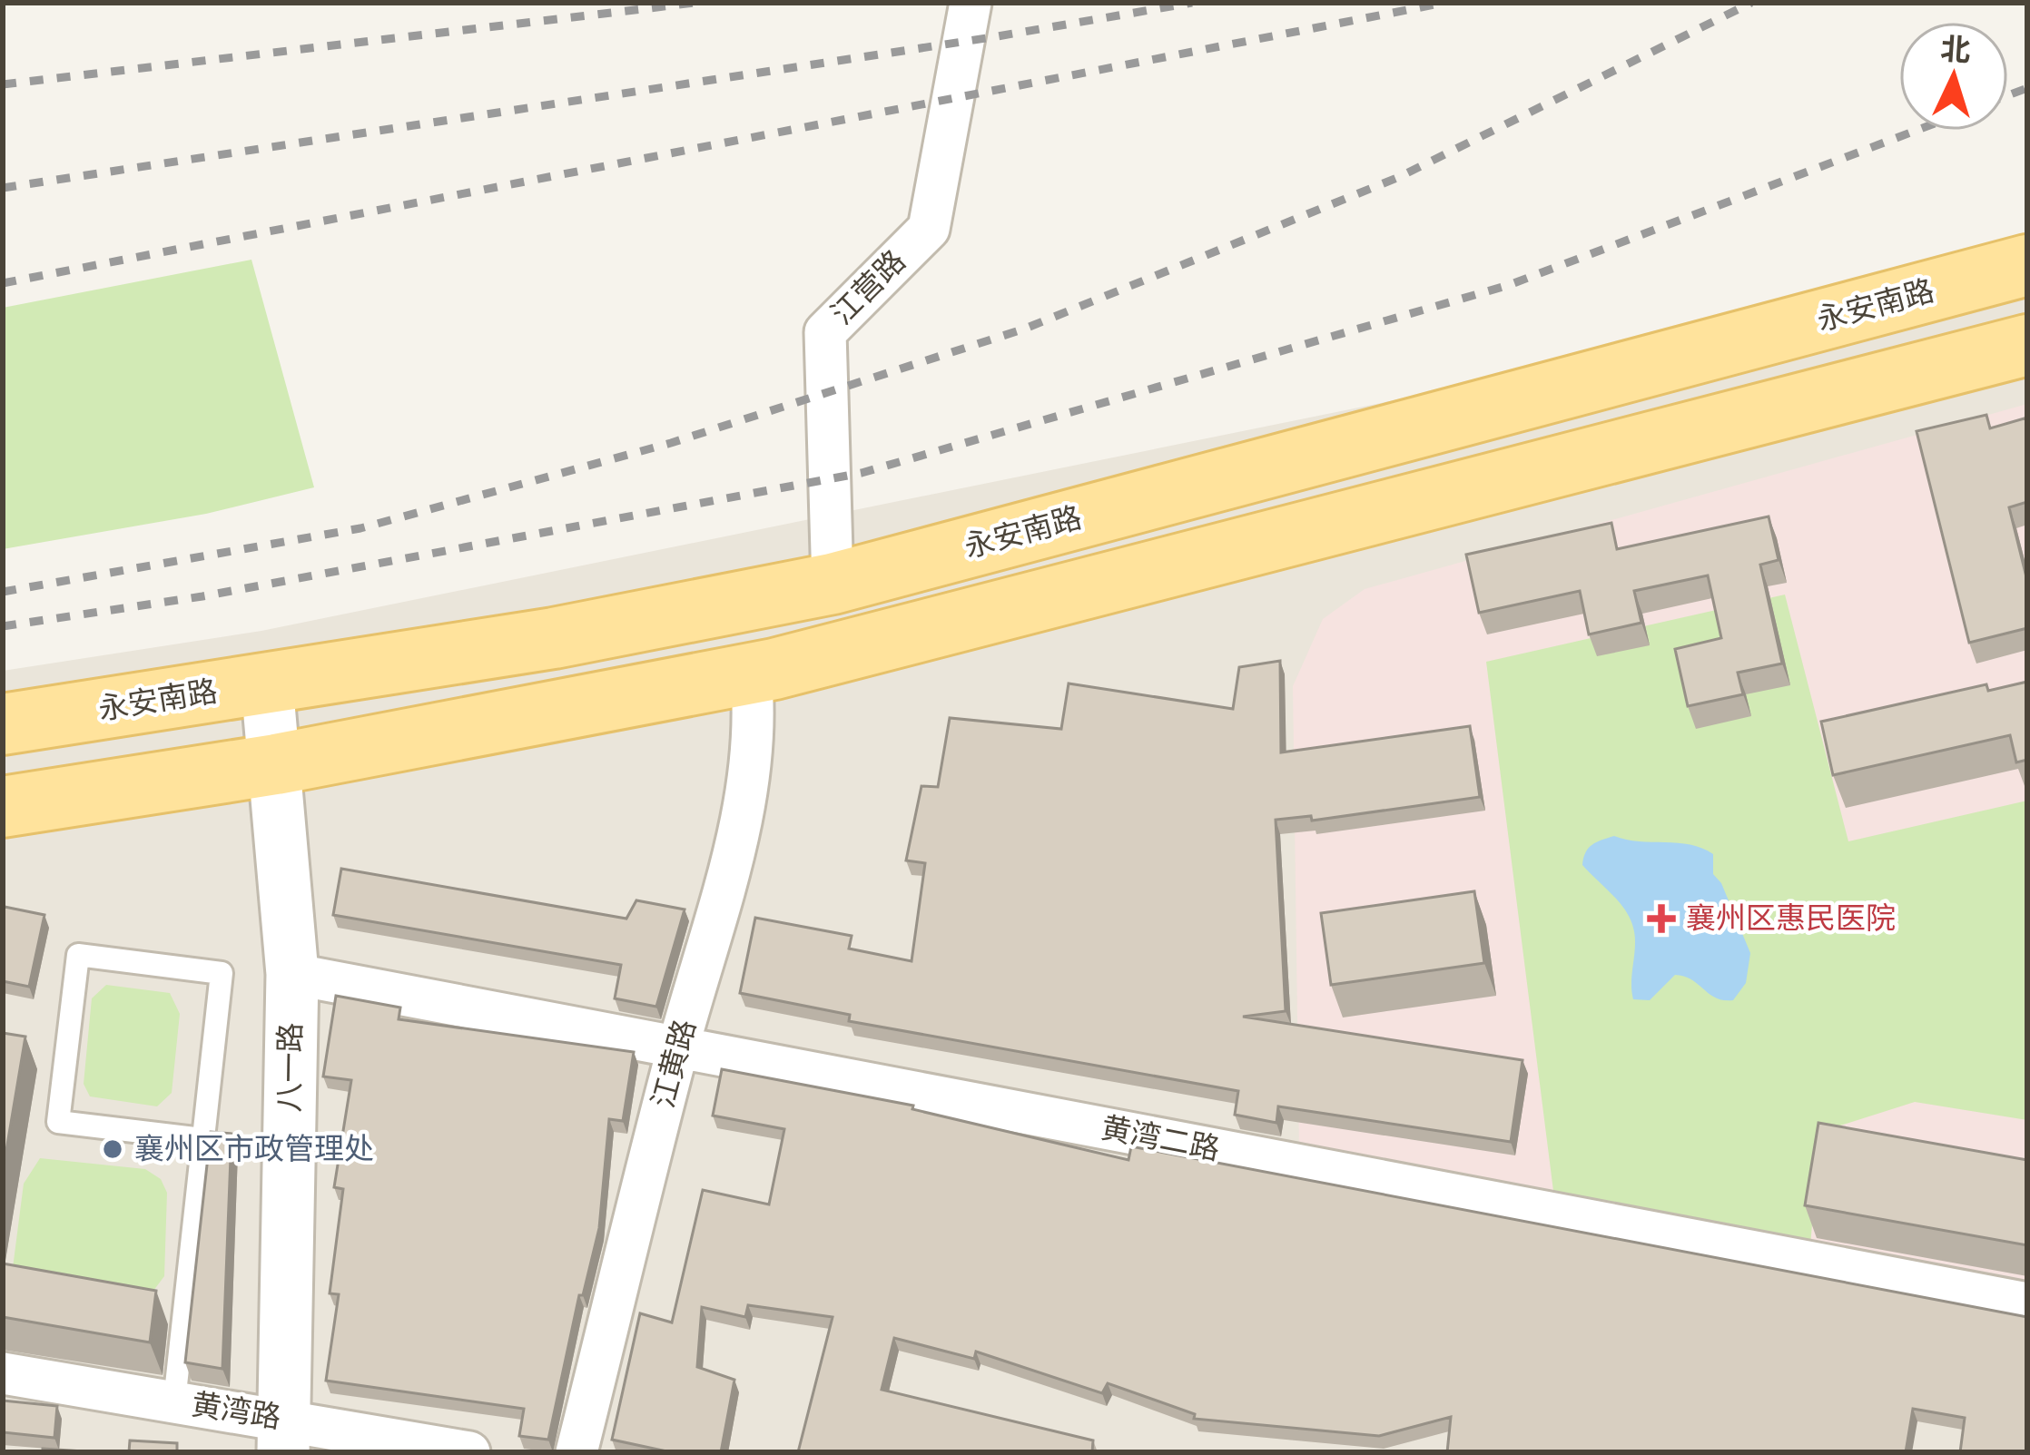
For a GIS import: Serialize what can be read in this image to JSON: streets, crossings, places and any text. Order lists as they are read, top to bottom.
{
  "streets": {
    "main road": ["永安南路"],
    "street": [
      "江营路",
      "江黄路",
      "八一路",
      "黄湾二路",
      "黄湾路"
    ]
  },
  "crossings": [
    ["江营路", "永安南路"],
    ["永安南路", "八一路"],
    ["江黄路", "黄湾二路"],
    ["八一路", "黄湾二路"],
    ["八一路", "黄湾路"]
  ],
  "places": {
    "health": ["襄州区惠民医院"],
    "other": ["襄州区市政管理处"]
  },
  "north": "top"
}
